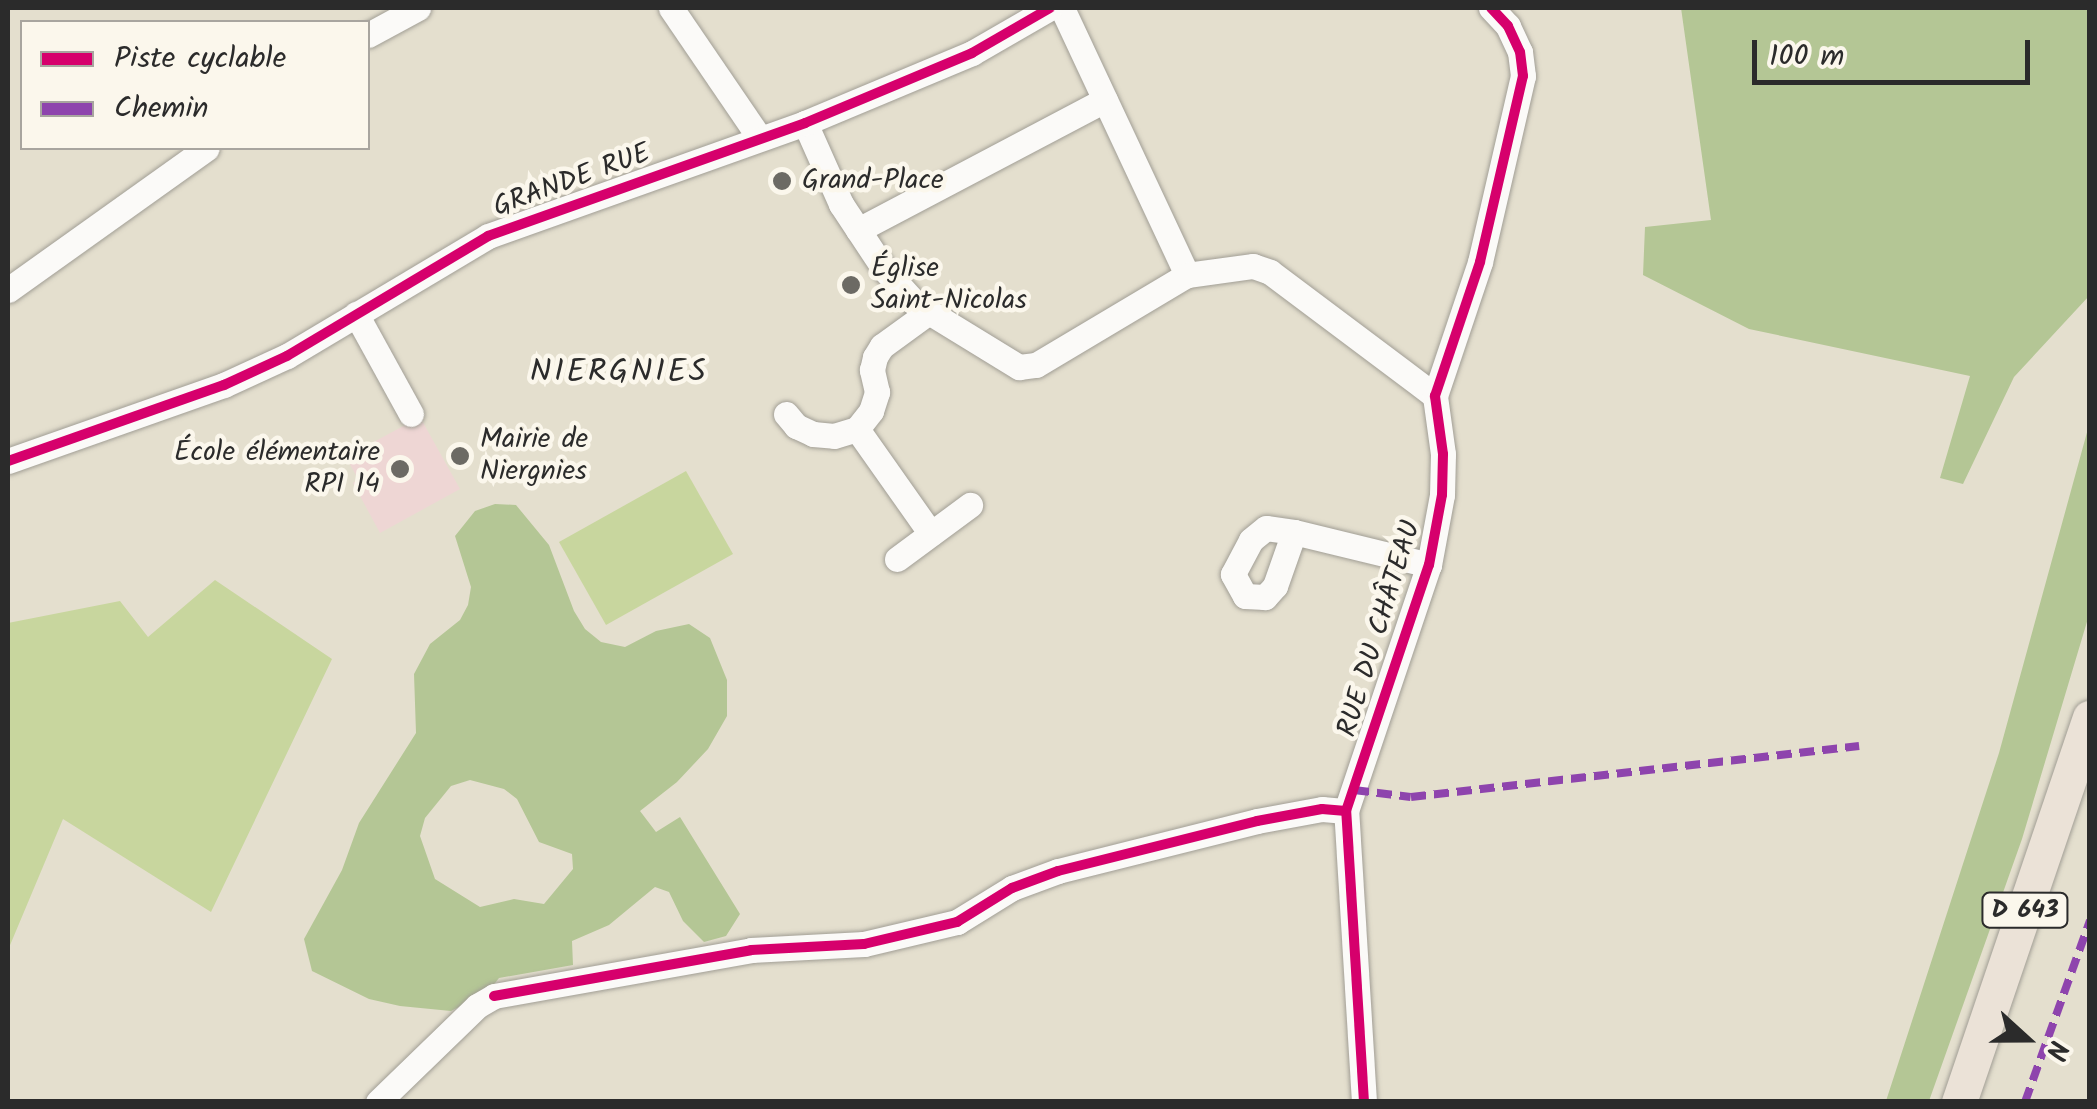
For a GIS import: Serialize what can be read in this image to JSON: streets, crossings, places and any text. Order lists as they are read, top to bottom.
{
  "streets": {
    "highway": ["D 643"],
    "street": ["GRANDE RUE", "RUE DU CHÂTEAU"]
  },
  "districts": ["NIERGNIES"],
  "places": [
    "Grand-Place",
    "Église Saint-Nicolas",
    "Mairie de Niergnies",
    "École élémentaire RPI 14"
  ],
  "legend": ["Piste cyclable", "Chemin"],
  "scale_bar": "100 m",
  "north": "right"
}
